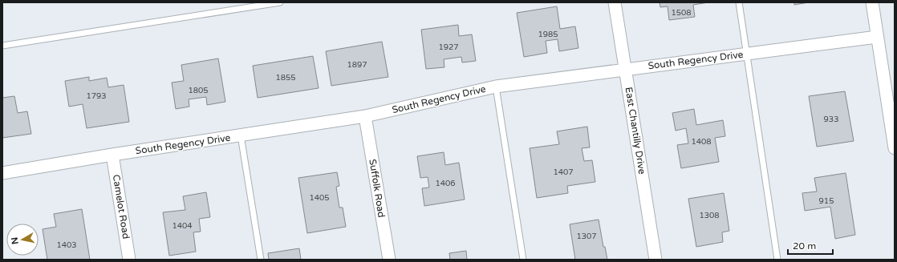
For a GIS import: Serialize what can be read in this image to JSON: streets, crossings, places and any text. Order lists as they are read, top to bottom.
{
  "streets": {
    "street": [
      "South Regency Drive",
      "East Chantilly Drive",
      "Suffolk Road",
      "Camelot Road"
    ]
  },
  "crossings": [
    ["South Regency Drive", "East Chantilly Drive"],
    ["South Regency Drive", "Suffolk Road"],
    ["South Regency Drive", "Camelot Road"]
  ],
  "house_numbers": [
    "1508",
    "1985",
    "1927",
    "1897",
    "1855",
    "1805",
    "1793",
    "933",
    "1408",
    "1407",
    "1406",
    "1405",
    "915",
    "1308",
    "1404",
    "1307",
    "1403"
  ],
  "scale_bar": "20 m",
  "north": "left"
}
